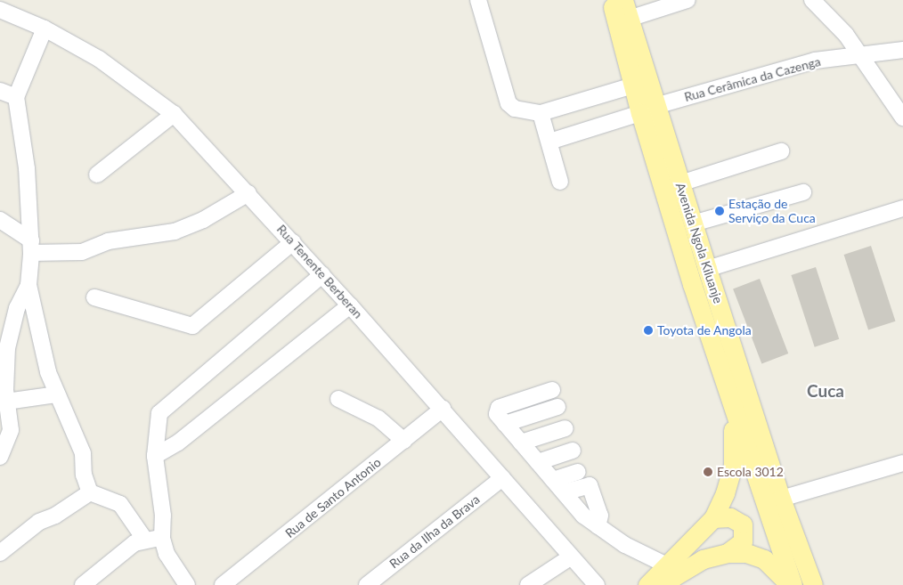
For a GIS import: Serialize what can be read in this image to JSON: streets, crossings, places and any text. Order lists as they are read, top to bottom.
{
  "streets": {
    "main road": ["Avenida Ngola Kiluanje"],
    "street": [
      "Rua Cerâmica da Cazenga",
      "Rua Tenente Berberan",
      "Rua de Santo Antonio",
      "Rua da Ilha da Brava"
    ]
  },
  "crossings": [
    ["Rua Cerâmica da Cazenga", "Avenida Ngola Kiluanje"],
    ["Rua Tenente Berberan", "Rua de Santo Antonio"],
    ["Rua Tenente Berberan", "Rua da Ilha da Brava"]
  ],
  "districts": ["Cuca"],
  "places": ["Estação de Serviço da Cuca", "Toyota de Angola", "Escola 3012"]
}
